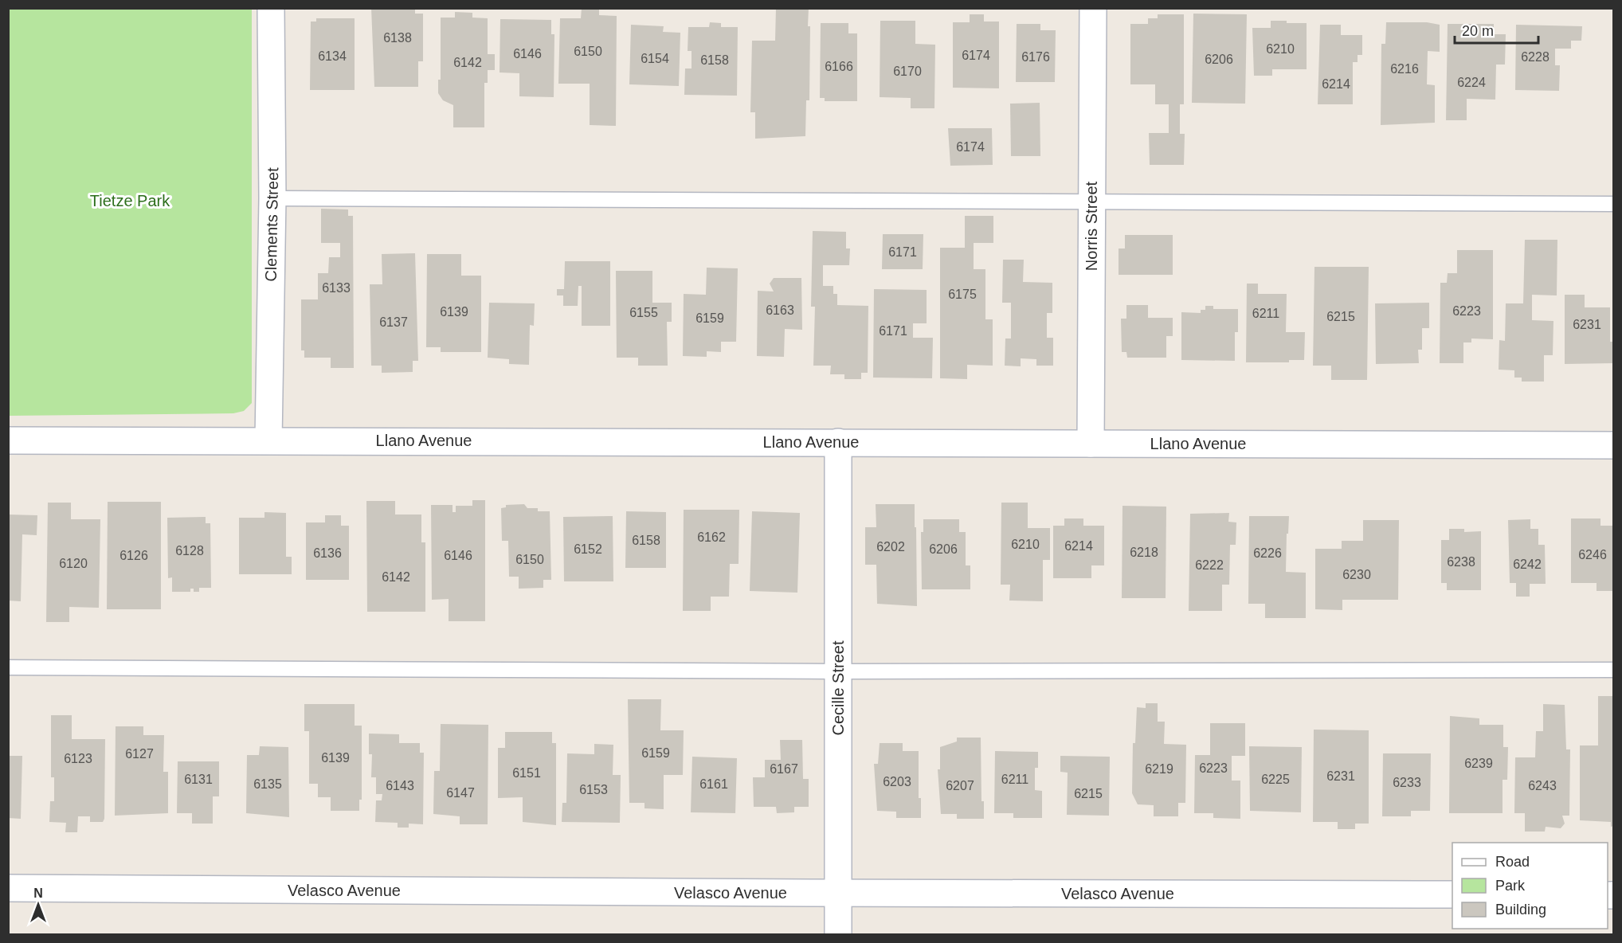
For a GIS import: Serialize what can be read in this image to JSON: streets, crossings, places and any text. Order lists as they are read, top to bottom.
{
  "streets": {
    "street": [
      "Clements Street",
      "Norris Street",
      "Llano Avenue",
      "Cecille Street",
      "Velasco Avenue"
    ]
  },
  "crossings": [
    ["Clements Street", "Llano Avenue"],
    ["Norris Street", "Llano Avenue"],
    ["Llano Avenue", "Cecille Street"],
    ["Cecille Street", "Velasco Avenue"]
  ],
  "parks": ["Tietze Park"],
  "house_numbers": [
    "6138",
    "6210",
    "6150",
    "6146",
    "6174",
    "6134",
    "6176",
    "6228",
    "6154",
    "6206",
    "6158",
    "6142",
    "6166",
    "6216",
    "6170",
    "6224",
    "6214",
    "6174",
    "6171",
    "6133",
    "6175",
    "6163",
    "6223",
    "6139",
    "6155",
    "6211",
    "6215",
    "6159",
    "6137",
    "6231",
    "6171",
    "6162",
    "6158",
    "6210",
    "6214",
    "6202",
    "6152",
    "6206",
    "6128",
    "6218",
    "6136",
    "6226",
    "6246",
    "6126",
    "6146",
    "6150",
    "6238",
    "6120",
    "6242",
    "6222",
    "6230",
    "6142",
    "6159",
    "6127",
    "6139",
    "6123",
    "6239",
    "6223",
    "6167",
    "6219",
    "6151",
    "6231",
    "6131",
    "6211",
    "6225",
    "6203",
    "6233",
    "6135",
    "6161",
    "6143",
    "6207",
    "6243",
    "6153",
    "6147",
    "6215"
  ],
  "legend": ["Road", "Park", "Building"],
  "scale_bar": "20 m",
  "north": "top"
}
